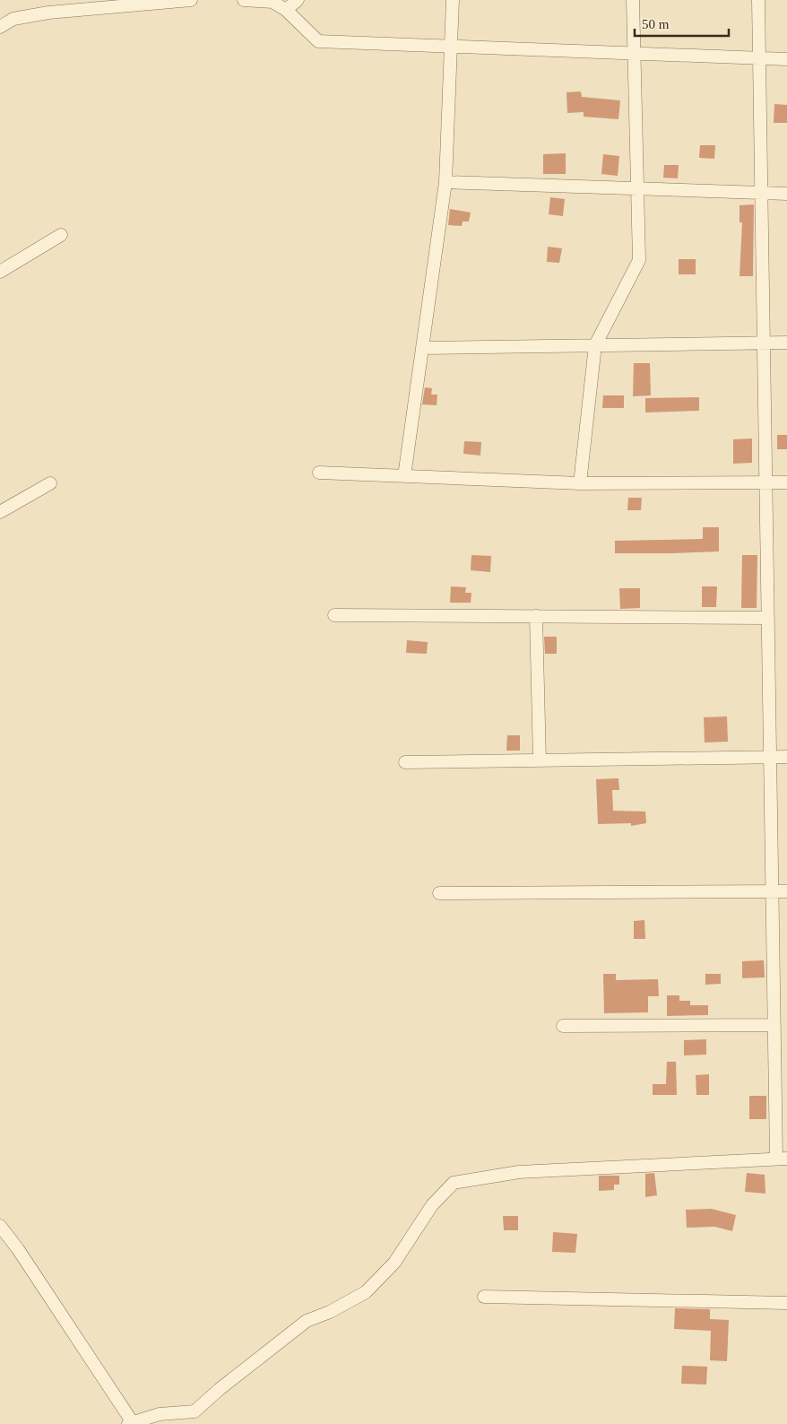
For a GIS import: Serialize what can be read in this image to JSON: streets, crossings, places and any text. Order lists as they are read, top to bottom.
{
  "scale_bar": "50 m"
}
